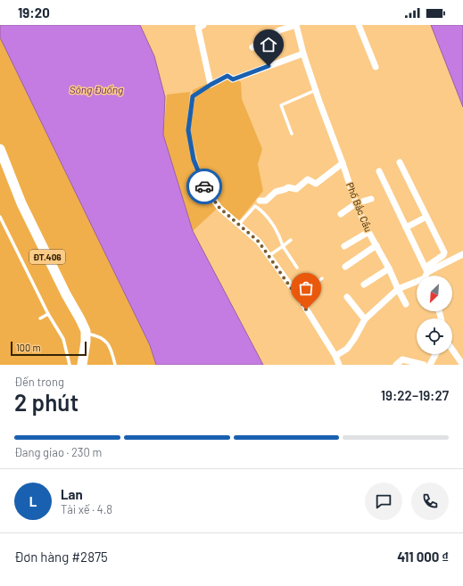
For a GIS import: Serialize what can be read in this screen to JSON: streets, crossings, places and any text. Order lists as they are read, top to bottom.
{
  "streets": {
    "main road": ["ĐT.406"],
    "street": ["Phố Bắc Cầu"]
  },
  "water": ["Sông Đuống"],
  "scale_bar": "100 m",
  "north": "bottom left",
  "page": {
    "status": "19:20",
    "scale": "100 m",
    "heading": ["2 phút", "Đến trong", "19:22–19:27"],
    "panel": [
      "Lan",
      "Tài xế · 4.8",
      "Đơn hàng #2875",
      "411 000 ₫"
    ],
    "bar": "Đang giao · 230 m",
    "round": "L"
  }
}
